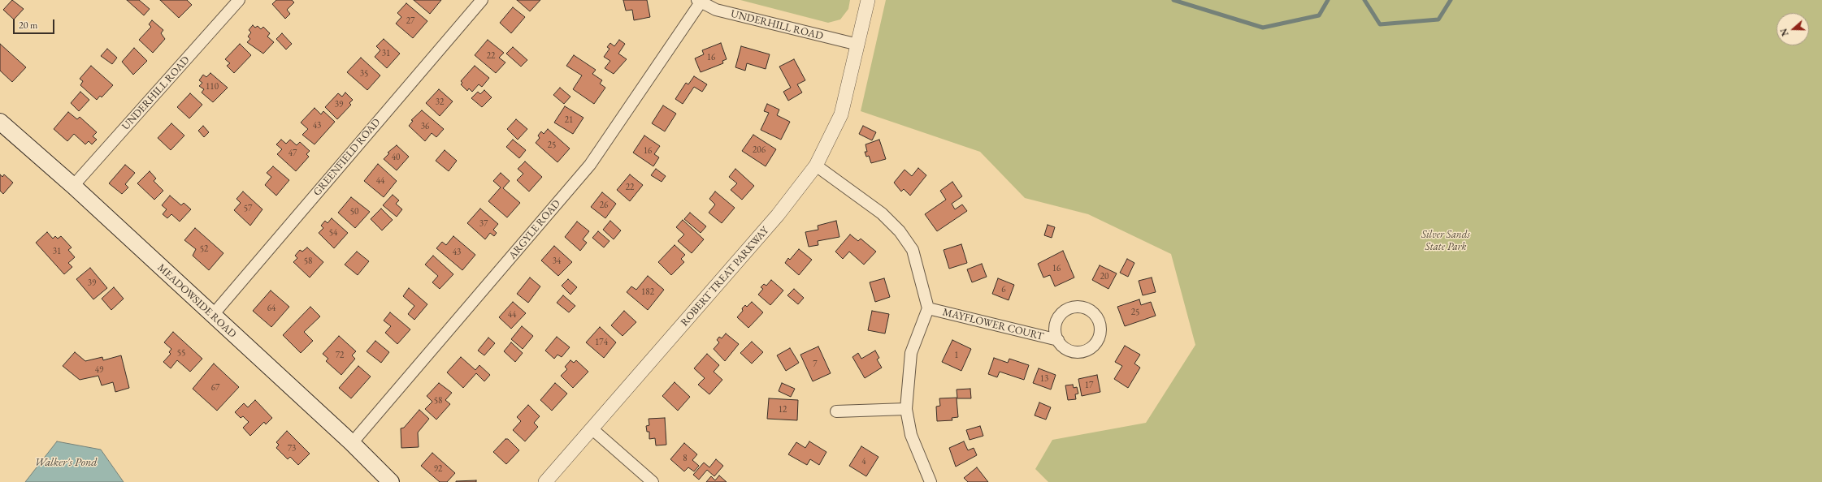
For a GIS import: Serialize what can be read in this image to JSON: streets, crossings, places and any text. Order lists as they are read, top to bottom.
{
  "streets": {
    "main road": ["MEADOWSIDE ROAD"],
    "street": [
      "UNDERHILL ROAD",
      "GREENFIELD ROAD",
      "ARGYLE ROAD",
      "ROBERT TREAT PARKWAY",
      "MAYFLOWER COURT"
    ]
  },
  "crossings": [
    ["UNDERHILL ROAD", "ARGYLE ROAD"],
    ["UNDERHILL ROAD", "ROBERT TREAT PARKWAY"],
    ["UNDERHILL ROAD", "MEADOWSIDE ROAD"],
    ["GREENFIELD ROAD", "MEADOWSIDE ROAD"],
    ["ARGYLE ROAD", "MEADOWSIDE ROAD"]
  ],
  "water": ["Walker's Pond"],
  "parks": ["Silver Sands State Park"],
  "house_numbers": [
    "27",
    "31",
    "22",
    "16",
    "35",
    "110",
    "32",
    "39",
    "21",
    "43",
    "36",
    "25",
    "206",
    "16",
    "47",
    "40",
    "44",
    "22",
    "26",
    "57",
    "50",
    "37",
    "54",
    "52",
    "31",
    "43",
    "58",
    "34",
    "16",
    "20",
    "39",
    "6",
    "182",
    "64",
    "25",
    "44",
    "174",
    "55",
    "72",
    "1",
    "7",
    "49",
    "13",
    "17",
    "67",
    "58",
    "12",
    "73",
    "8",
    "4",
    "92"
  ],
  "scale_bar": "20 m",
  "north": "left"
}
